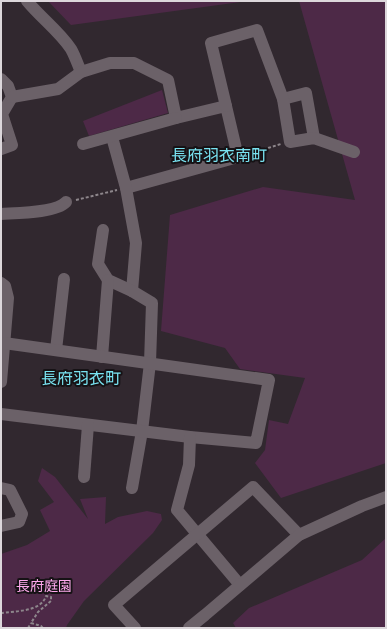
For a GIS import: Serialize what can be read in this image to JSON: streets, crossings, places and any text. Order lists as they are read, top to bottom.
{
  "districts": ["長府羽衣南町", "長府羽衣町"],
  "parks": ["長府庭園"]
}
